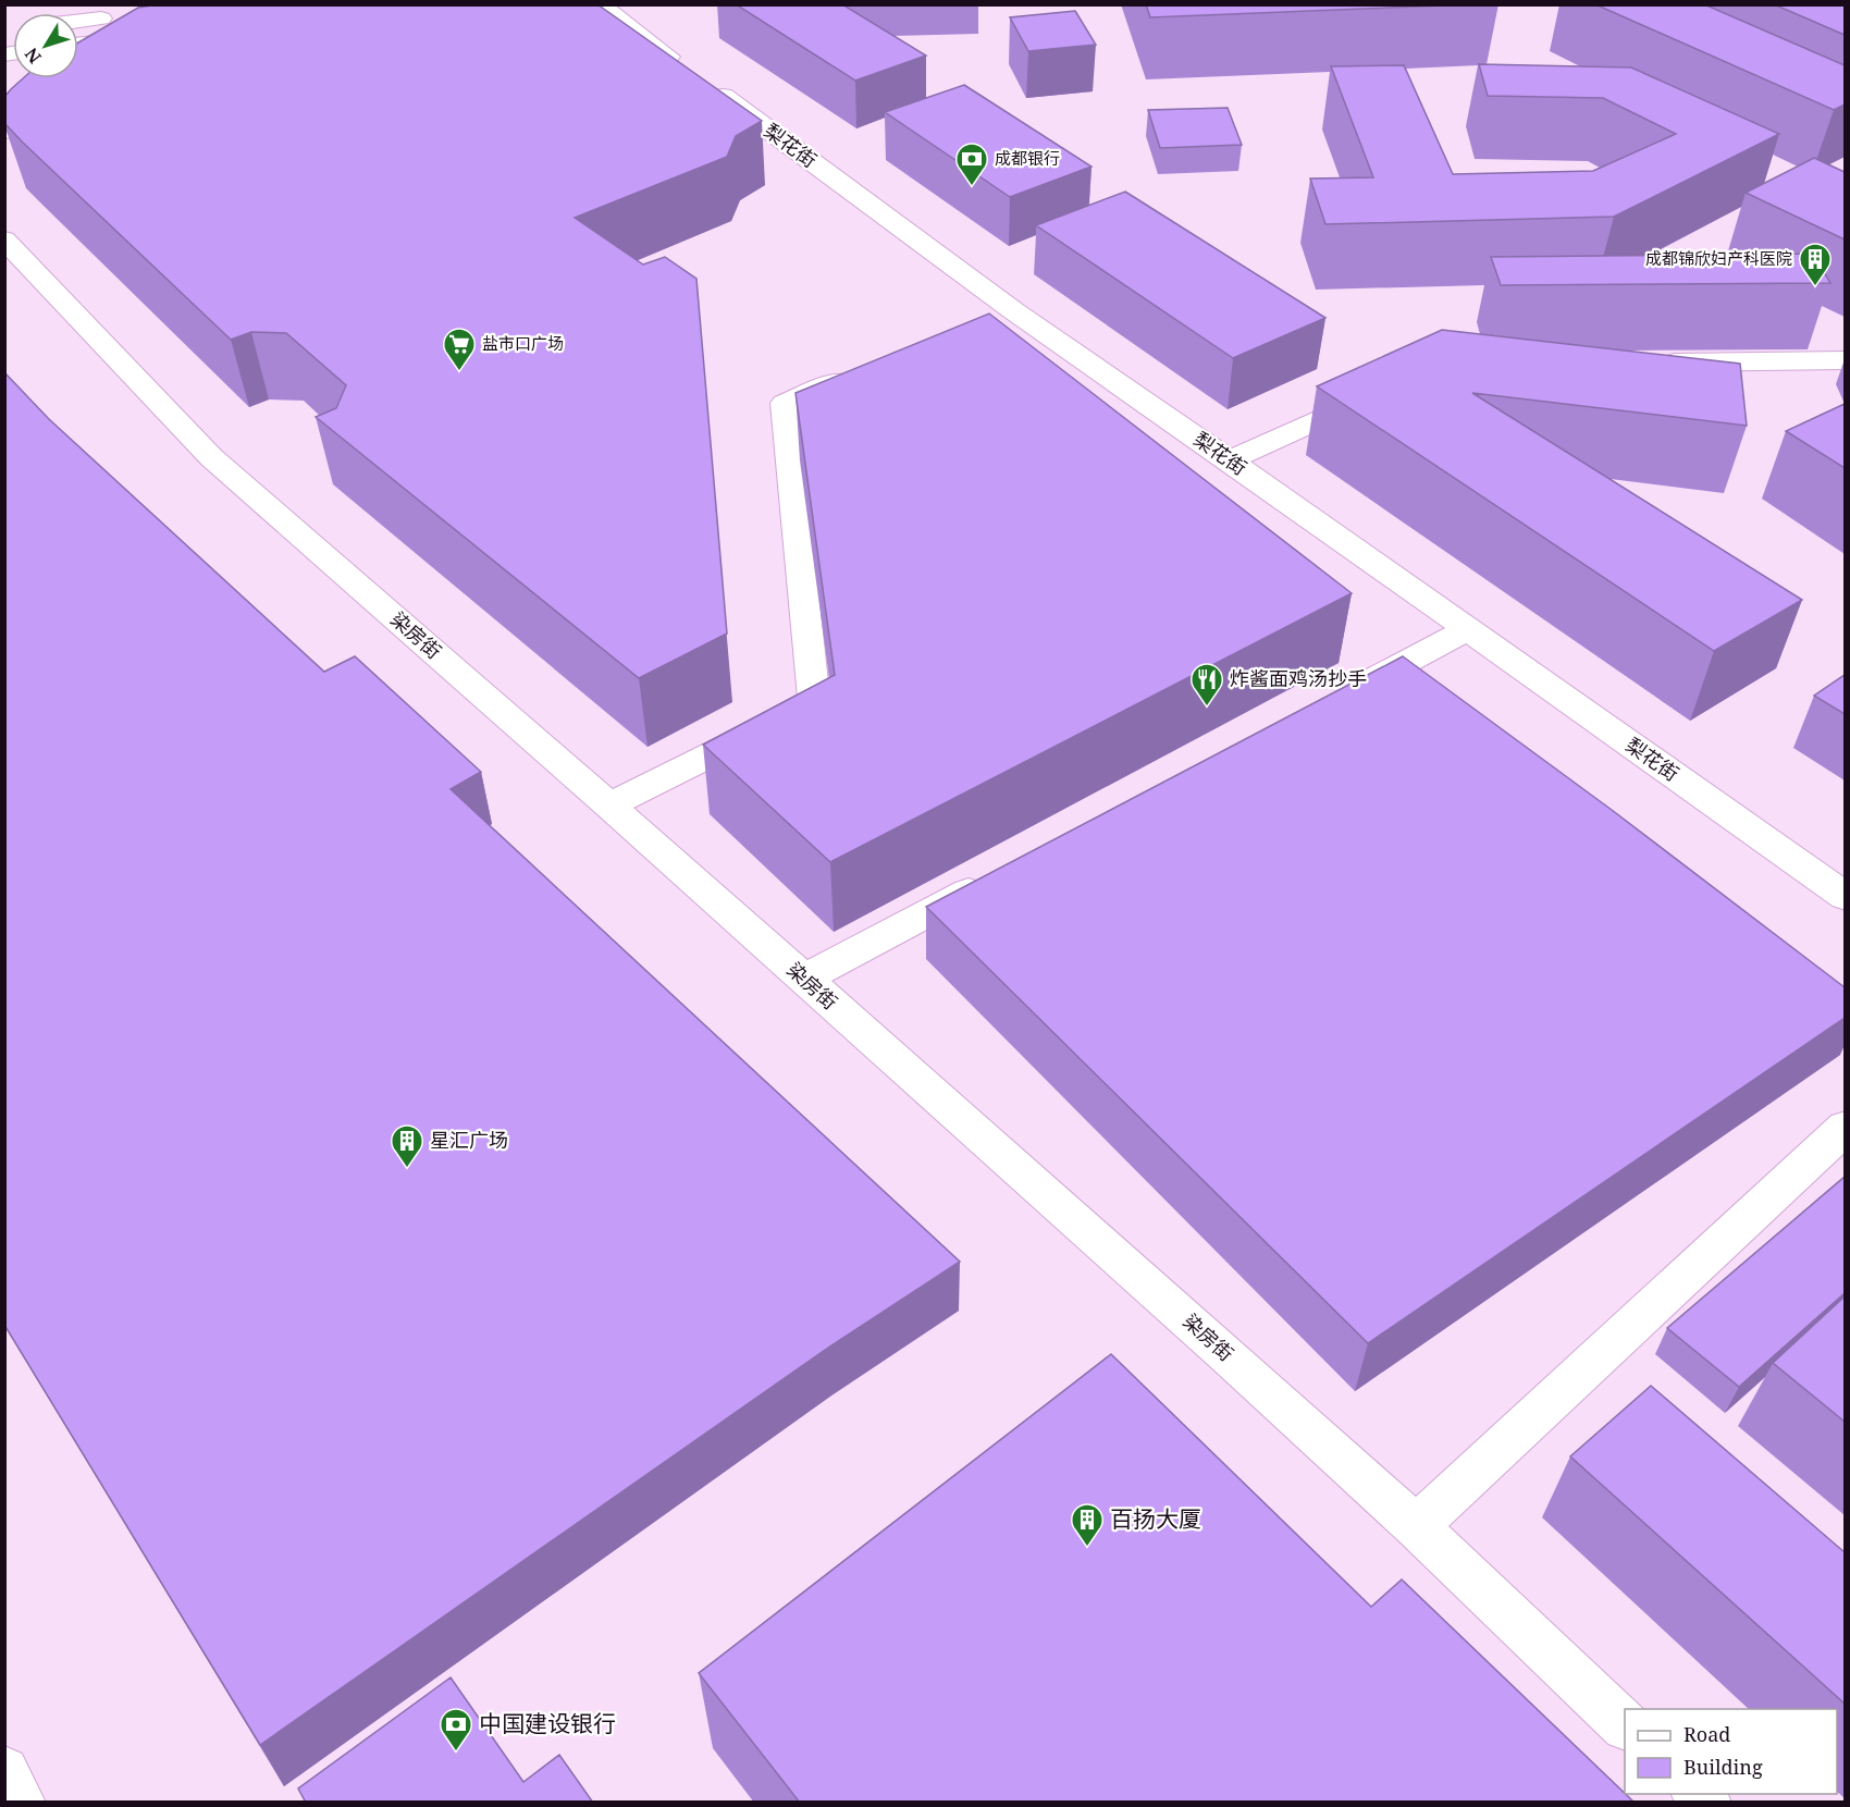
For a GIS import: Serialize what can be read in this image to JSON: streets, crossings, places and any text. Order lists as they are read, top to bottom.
{
  "streets": {
    "street": ["梨花街", "染房街"]
  },
  "places": {
    "bank": ["成都银行", "中国建设银行"],
    "building": ["成都锦欣妇产科医院", "星汇广场", "百扬大厦"],
    "supermarket": ["盐市口广场"],
    "restaurant": ["炸酱面鸡汤抄手"]
  },
  "legend": ["Road", "Building"],
  "north": "bottom left"
}
